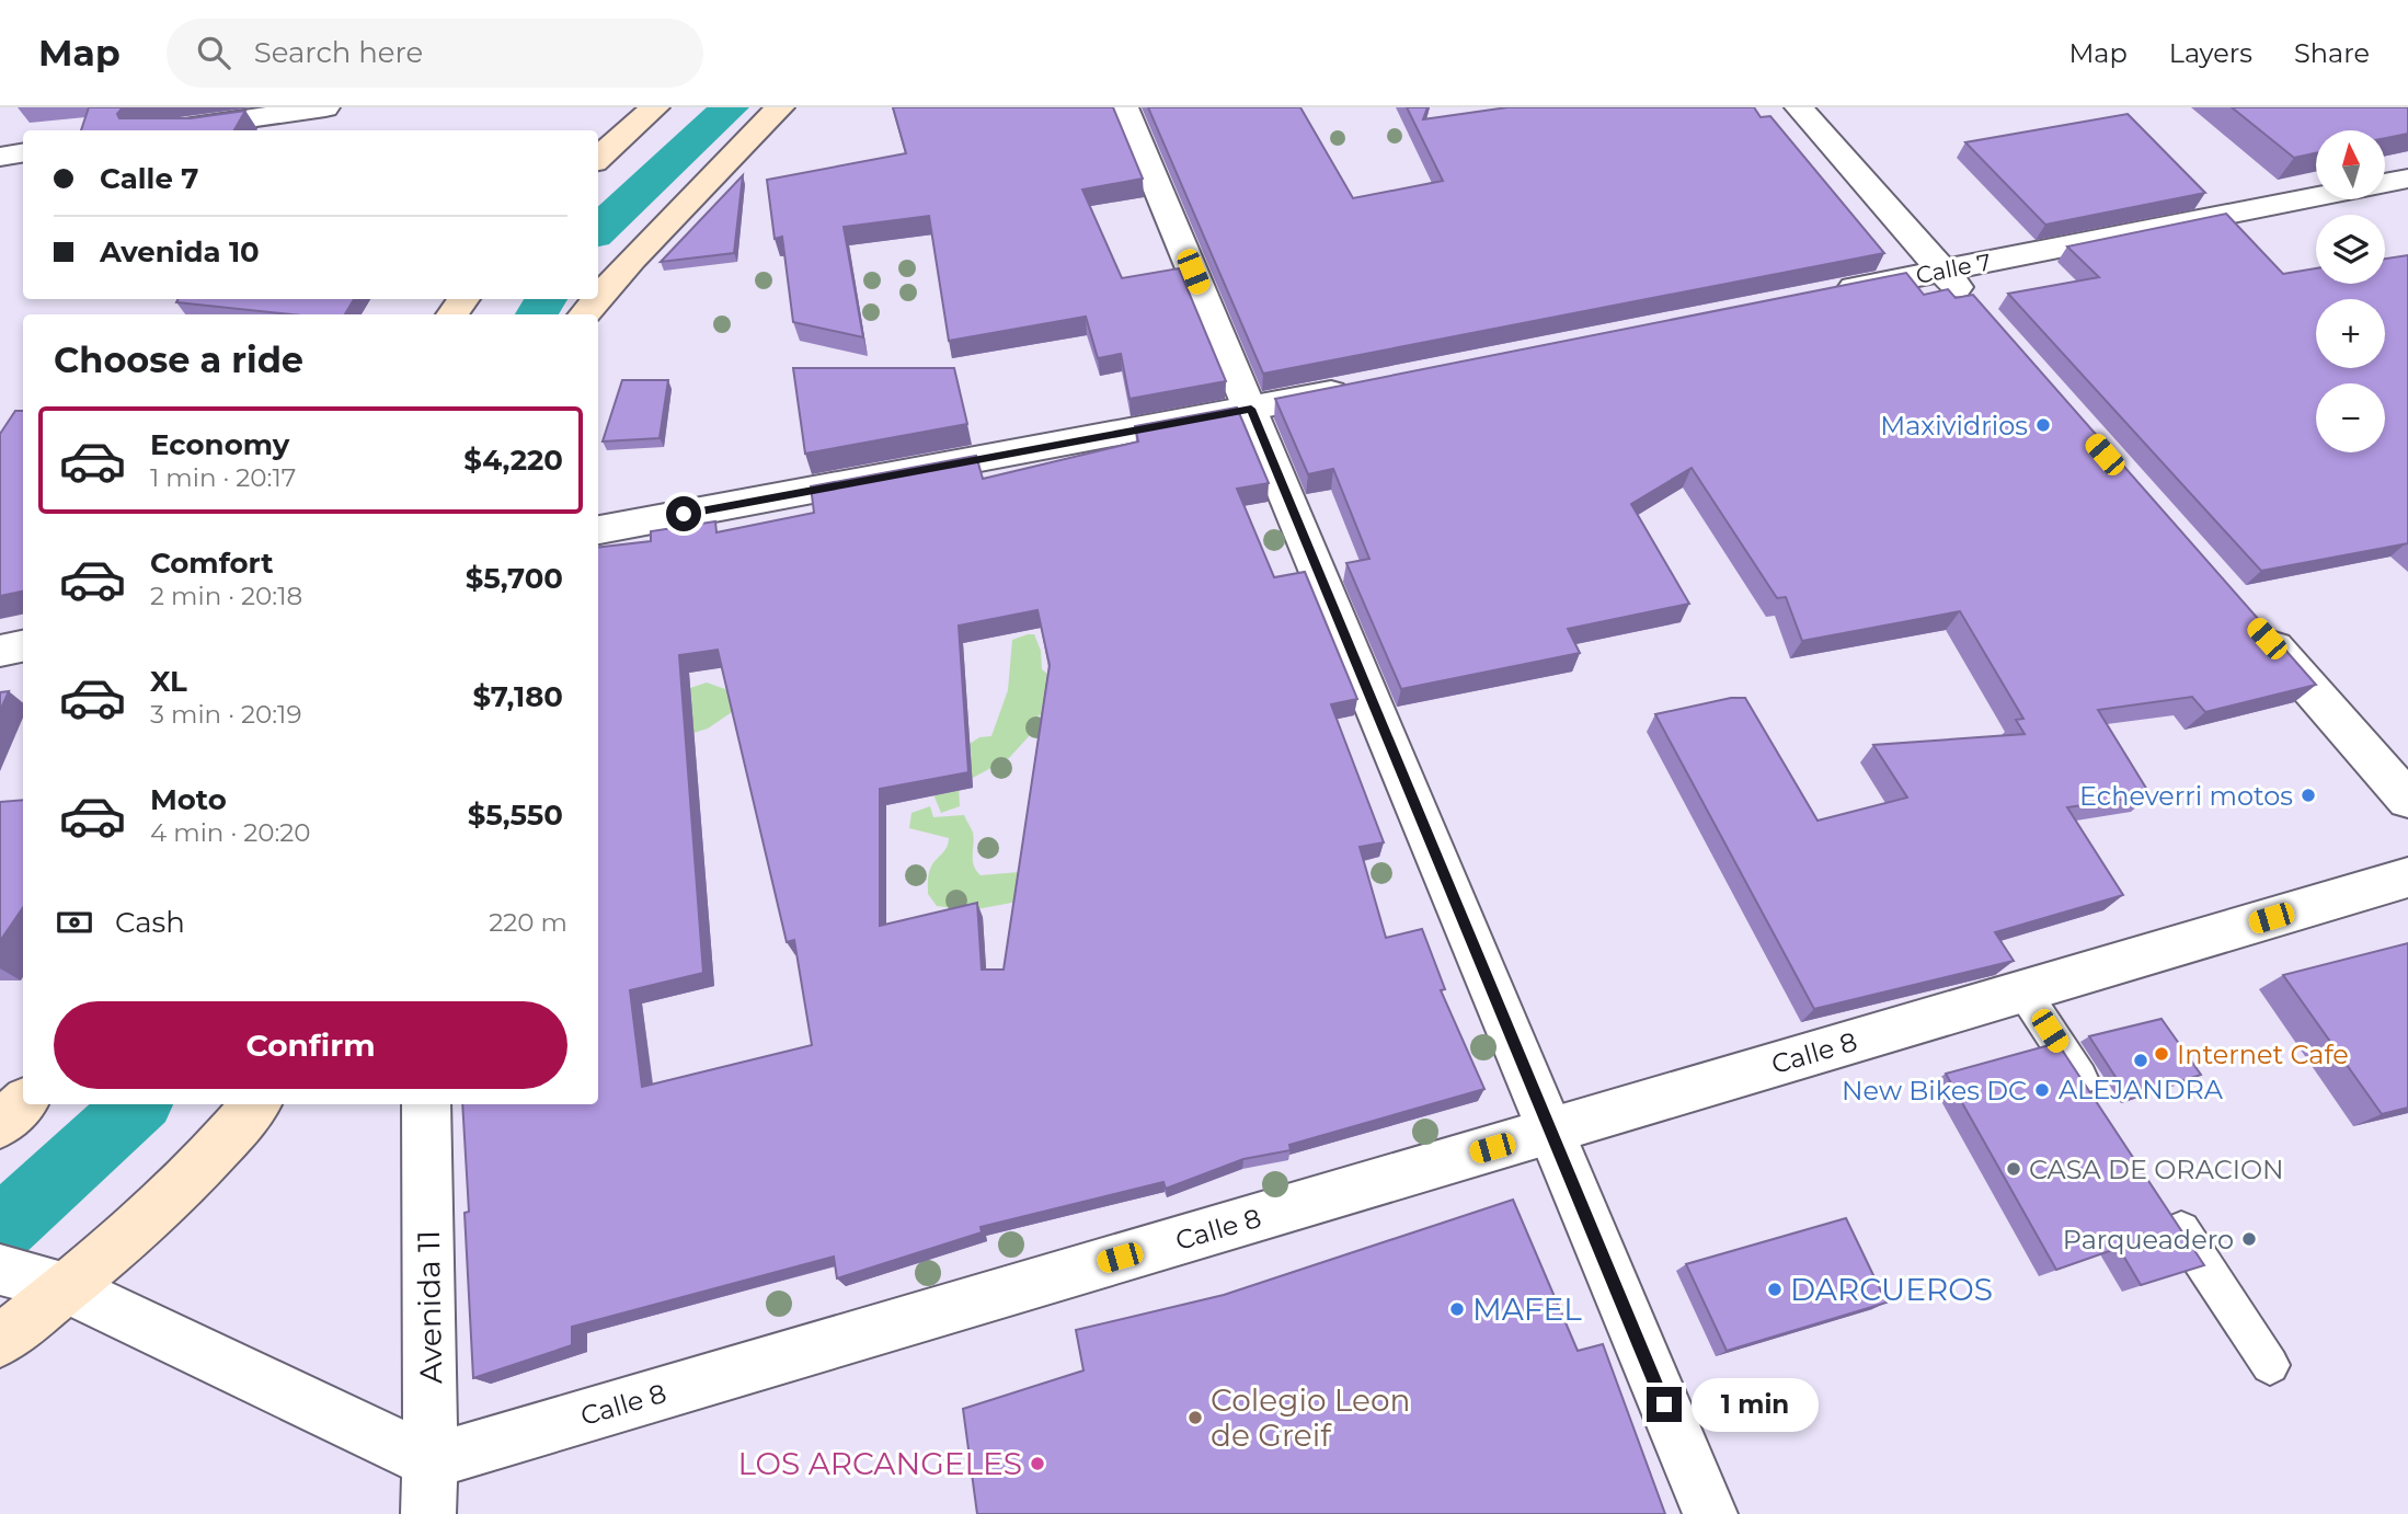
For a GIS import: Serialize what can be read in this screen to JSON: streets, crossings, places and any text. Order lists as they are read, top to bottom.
{
  "streets": {
    "street": ["Calle 7", "Calle 8", "Avenida 11"]
  },
  "crossings": [
    ["Calle 8", "Avenida 11"]
  ],
  "places": [
    "Maxividrios",
    "Echeverri motos",
    "Internet Cafe",
    "ALEJANDRA",
    "New Bikes DC",
    "CASA DE ORACION",
    "Parqueadero",
    "DARCUEROS",
    "MAFEL",
    "Colegio Leon de Greif",
    "LOS ARCANGELES"
  ],
  "north": "top",
  "page": {
    "header": "Map",
    "search": "Search here",
    "nav": ["Map", "Layers", "Share"],
    "map_buttons": ["+", "−"],
    "banner": ["Calle 7", "Avenida 10"],
    "heading": "Choose a ride",
    "list": [
      {
        "name": "Economy",
        "note": "1 min · 20:17",
        "value": "$4,220"
      },
      {
        "name": "Comfort",
        "note": "2 min · 20:18",
        "value": "$5,700"
      },
      {
        "name": "XL",
        "note": "3 min · 20:19",
        "value": "$7,180"
      },
      {
        "name": "Moto",
        "note": "4 min · 20:20",
        "value": "$5,550"
      }
    ],
    "pay": ["Cash", "220 m"],
    "buttons": "Confirm",
    "bubble": "1 min"
  }
}
